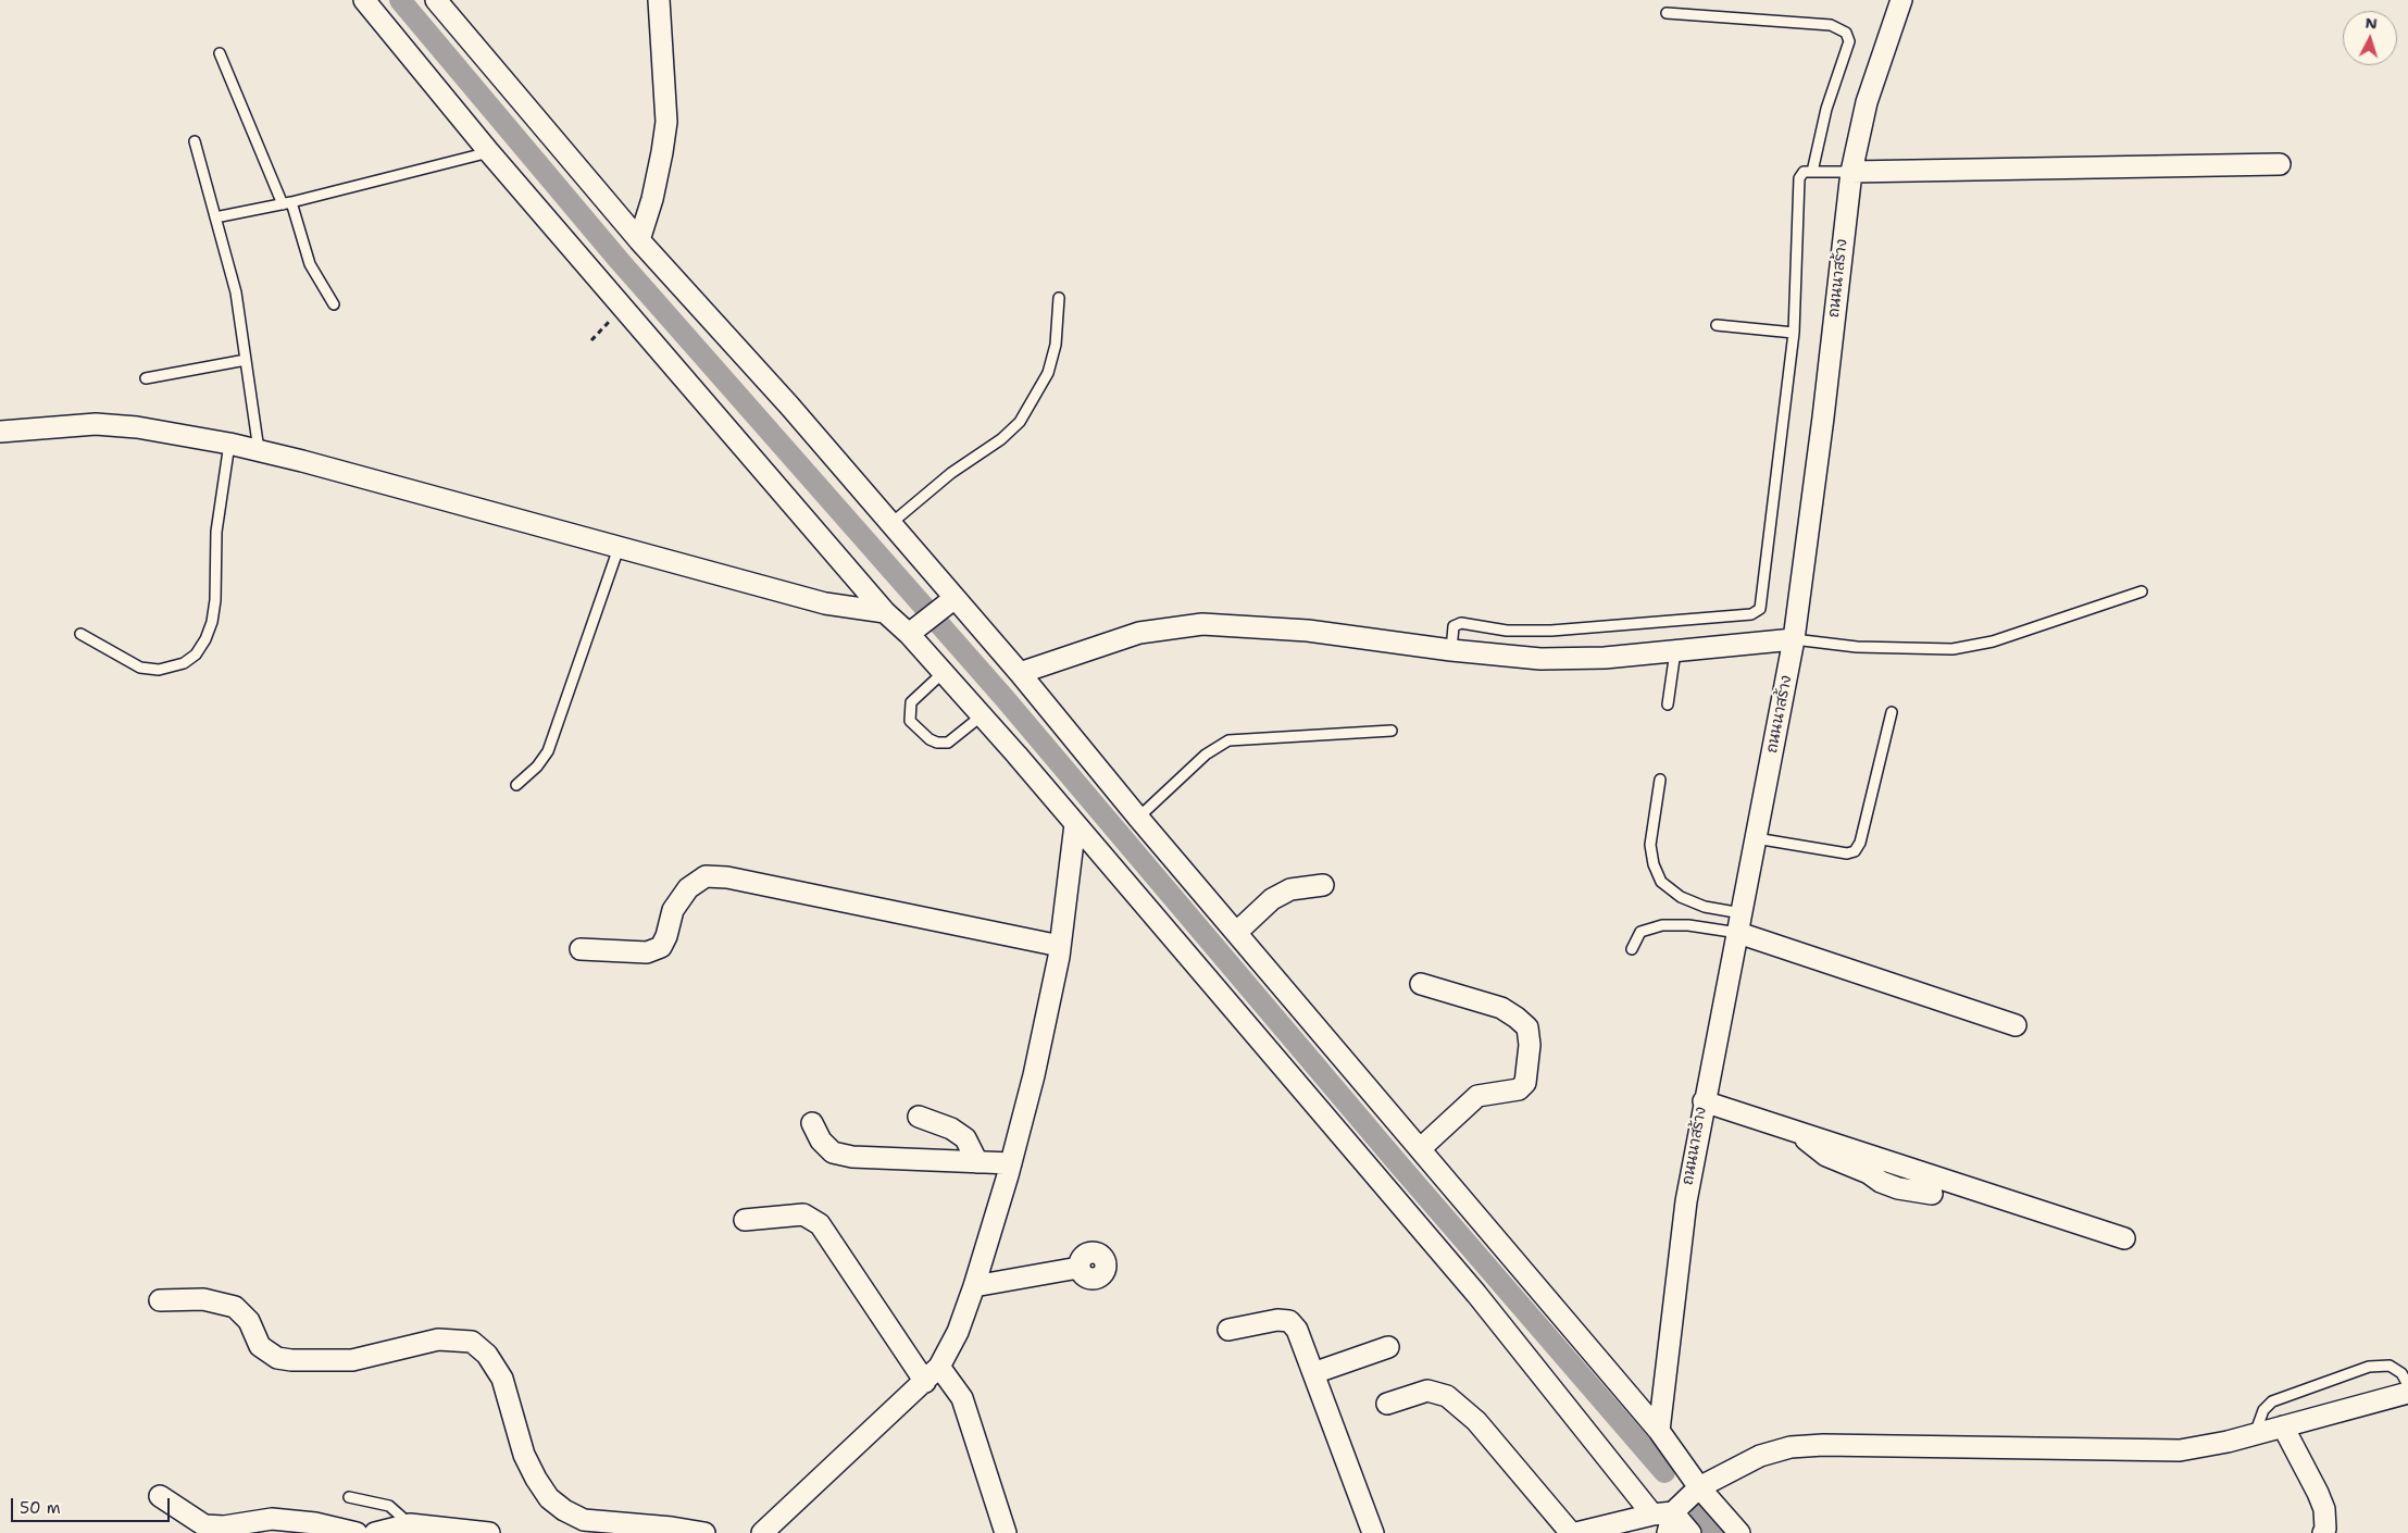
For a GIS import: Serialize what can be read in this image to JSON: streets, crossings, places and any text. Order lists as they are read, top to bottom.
{
  "streets": {
    "street": ["ถนนนาสร้าง"]
  },
  "scale_bar": "50 m",
  "north": "top"
}
